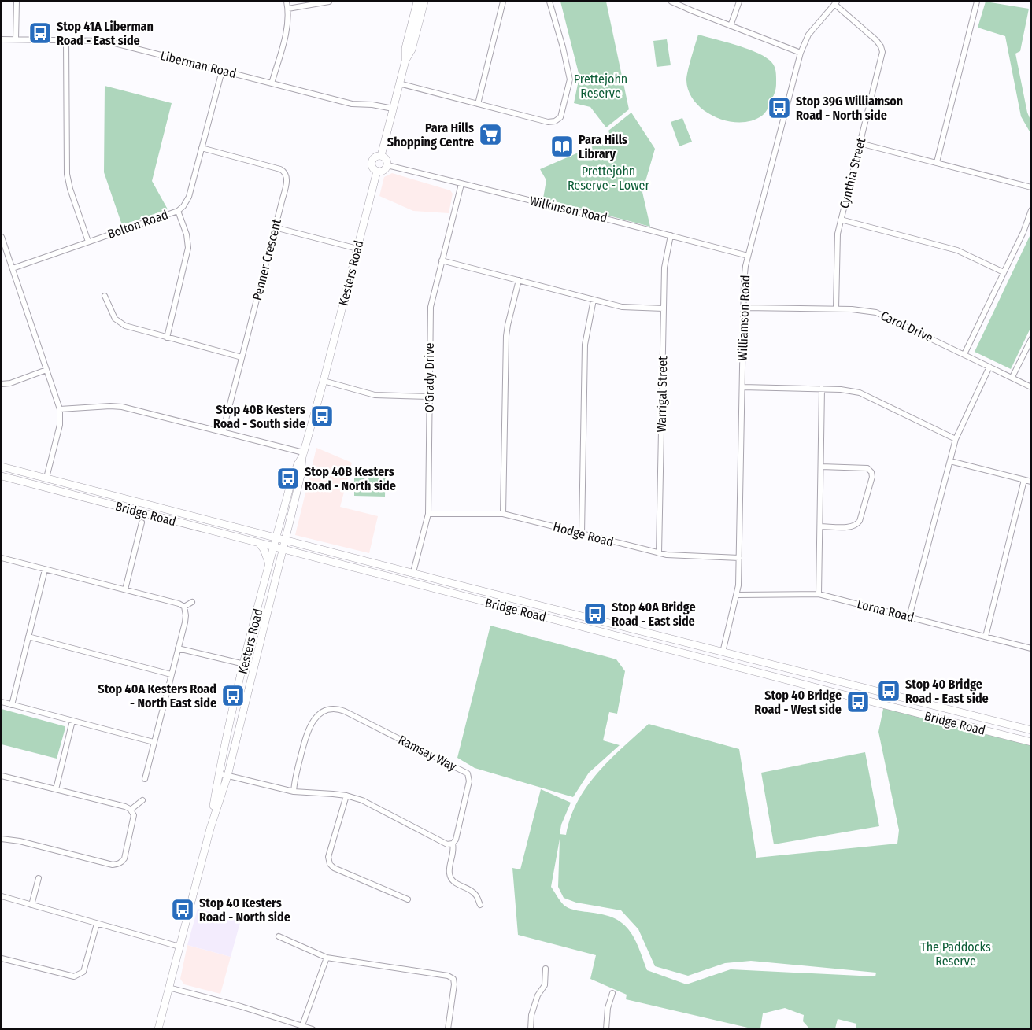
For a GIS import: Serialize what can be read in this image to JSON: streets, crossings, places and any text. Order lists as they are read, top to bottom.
{
  "streets": {
    "main road": ["Kesters Road", "Bridge Road"],
    "street": [
      "Liberman Road",
      "Cynthia Street",
      "Wilkinson Road",
      "Bolton Road",
      "Penner Crescent",
      "Williamson Road",
      "Carol Drive",
      "O'Grady Drive",
      "Warrigal Street",
      "Hodge Road",
      "Lorna Road",
      "Ramsay Way"
    ]
  },
  "crossings": [
    ["Liberman Road", "Bolton Road"],
    ["Cynthia Street", "Williamson Road"],
    ["Cynthia Street", "Carol Drive"],
    ["Wilkinson Road", "Kesters Road"],
    ["Wilkinson Road", "Williamson Road"],
    ["Wilkinson Road", "O'Grady Drive"],
    ["Wilkinson Road", "Warrigal Street"],
    ["Bolton Road", "Penner Crescent"],
    ["Kesters Road", "Bridge Road"],
    ["Williamson Road", "Carol Drive"],
    ["Williamson Road", "Bridge Road"],
    ["Williamson Road", "Hodge Road"],
    ["Williamson Road", "Lorna Road"],
    ["O'Grady Drive", "Bridge Road"],
    ["O'Grady Drive", "Hodge Road"],
    ["Warrigal Street", "Hodge Road"]
  ],
  "parks": ["Prettejohn Reserve", "Prettejohn Reserve - Lower", "The Paddocks Reserve"],
  "places": {
    "bus stop": [
      "Stop 41A Liberman Road - East side",
      "Stop 39G Williamson Road - North side",
      "Stop 40B Kesters Road - South side",
      "Stop 40B Kesters Road - North side",
      "Stop 40A Bridge Road - East side",
      "Stop 40 Bridge Road - East side",
      "Stop 40A Kesters Road - North East side",
      "Stop 40 Bridge Road - West side",
      "Stop 40 Kesters Road - North side"
    ],
    "supermarket": ["Para Hills Shopping Centre"],
    "library": ["Para Hills Library"]
  }
}
